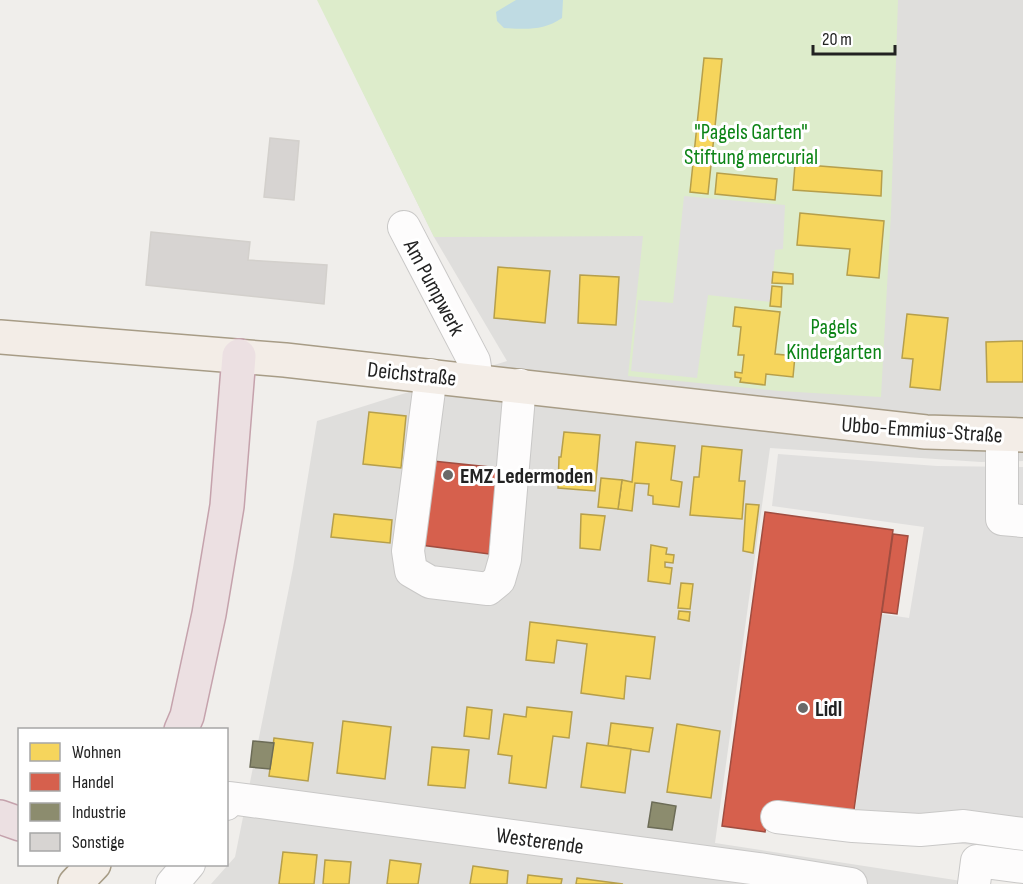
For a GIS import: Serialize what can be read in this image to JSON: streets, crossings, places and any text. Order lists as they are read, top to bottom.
{
  "streets": {
    "main road": ["Deichstraße", "Ubbo-Emmius-Straße"],
    "street": ["Am Pumpwerk", "Westerende"]
  },
  "crossings": [
    ["Am Pumpwerk", "Deichstraße"],
    ["Deichstraße", "Ubbo-Emmius-Straße"]
  ],
  "parks": ["\"Pagels Garten\" Stiftung mercurial", "Pagels Kindergarten"],
  "places": ["EMZ Ledermoden", "Lidl"],
  "legend": [
    "Wohnen",
    "Handel",
    "Industrie",
    "Sonstige"
  ],
  "scale_bar": "20 m"
}
